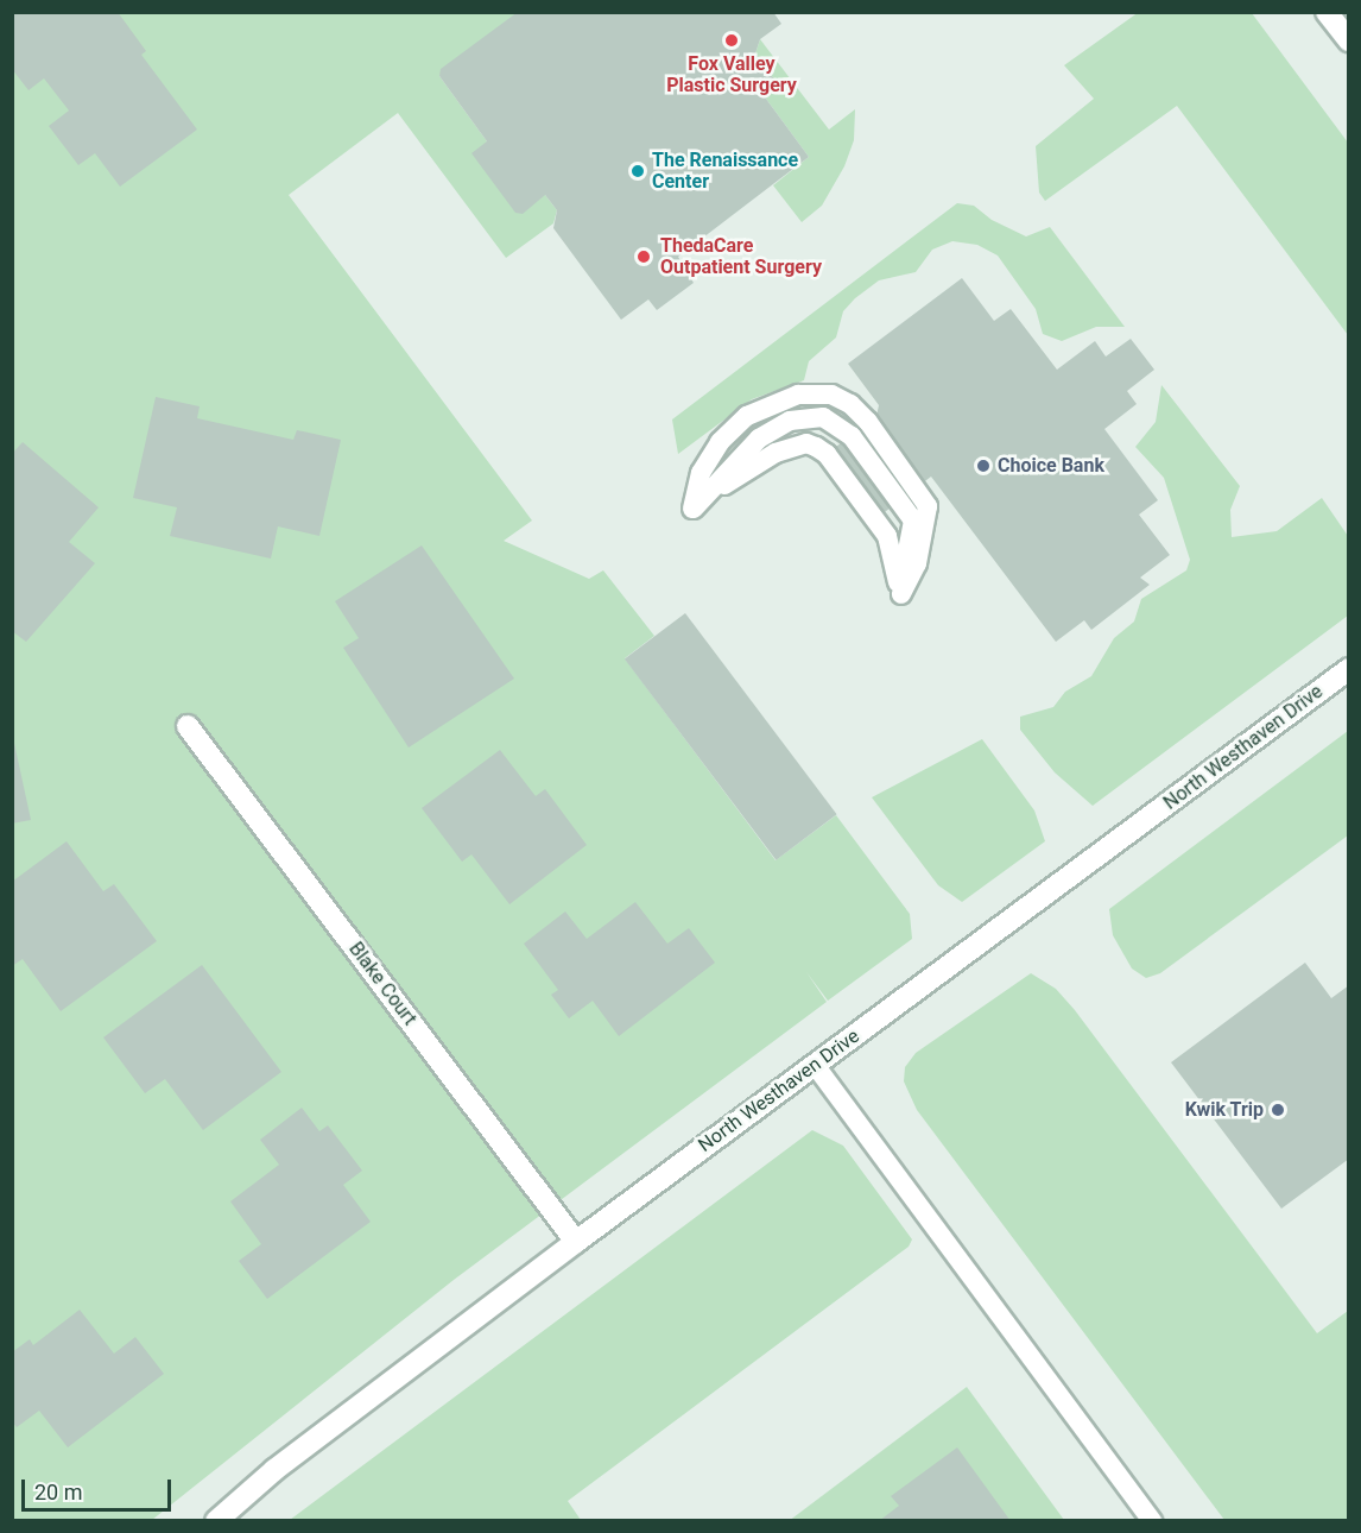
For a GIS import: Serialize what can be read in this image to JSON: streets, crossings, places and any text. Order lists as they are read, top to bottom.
{
  "streets": {
    "street": ["North Westhaven Drive", "Blake Court"]
  },
  "crossings": [
    ["North Westhaven Drive", "Blake Court"]
  ],
  "places": [
    "Fox Valley Plastic Surgery",
    "The Renaissance Center",
    "ThedaCare Outpatient Surgery",
    "Choice Bank",
    "Kwik Trip"
  ],
  "scale_bar": "20 m"
}
